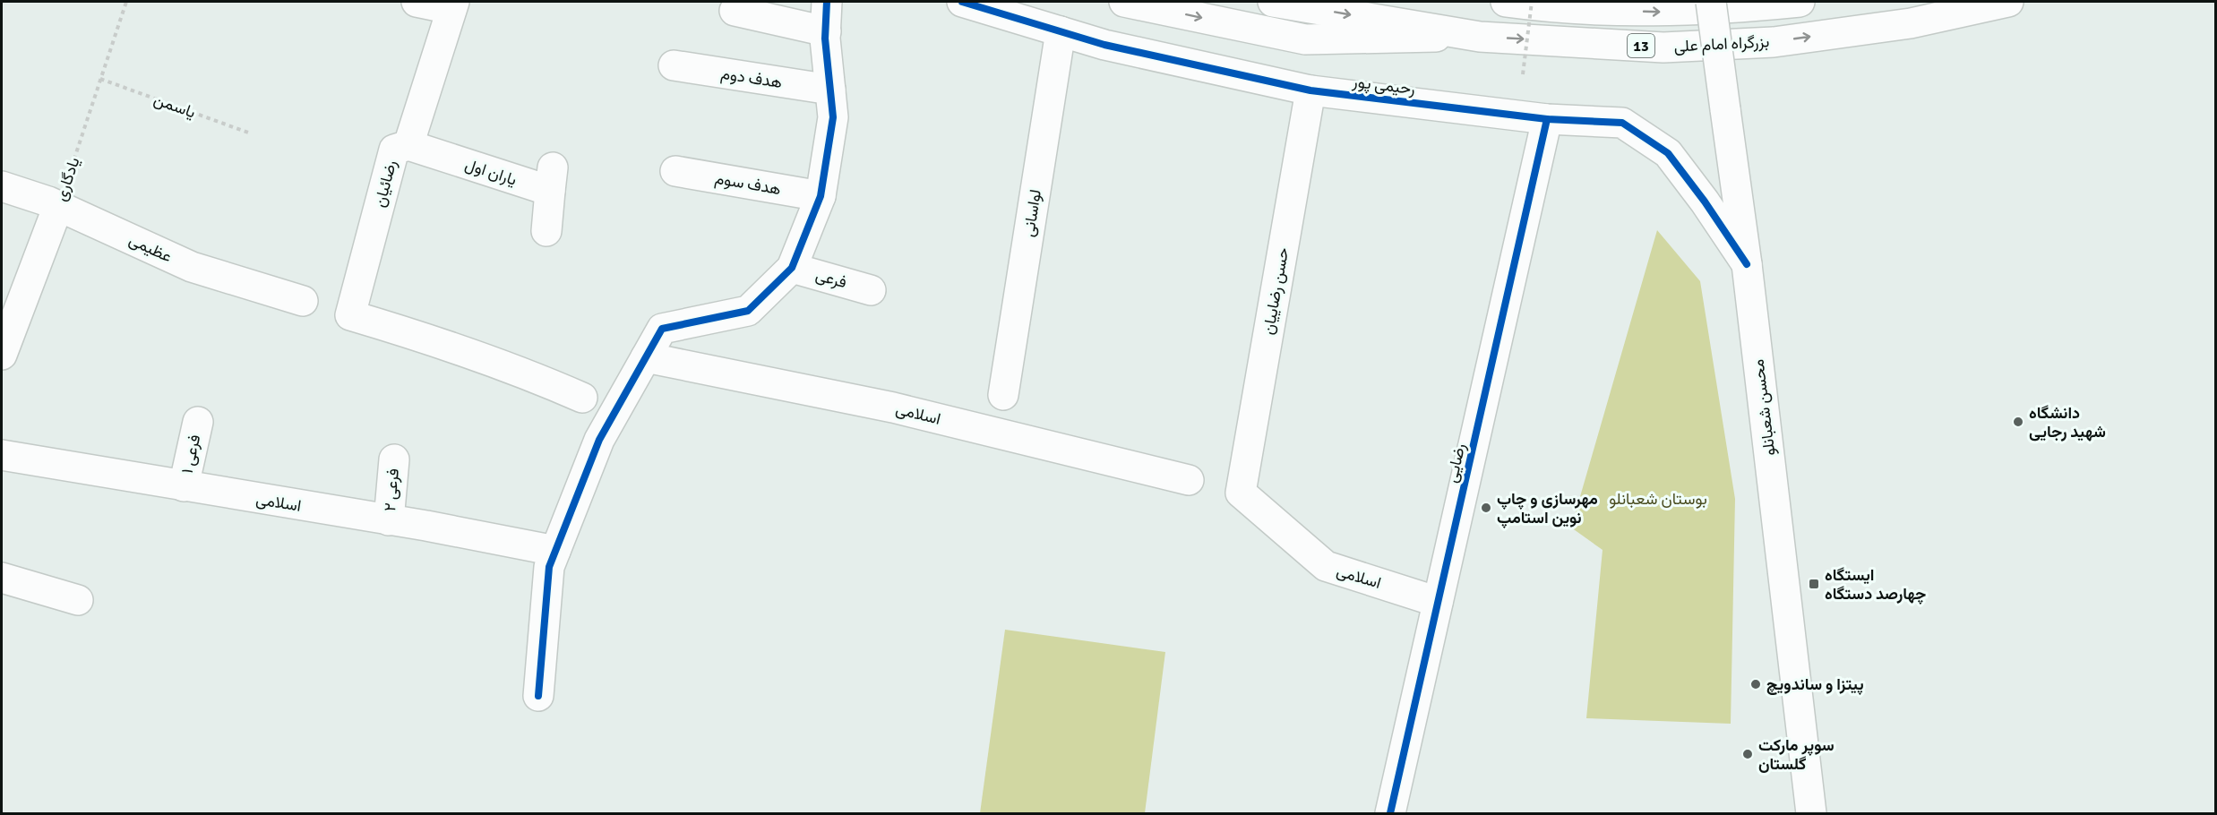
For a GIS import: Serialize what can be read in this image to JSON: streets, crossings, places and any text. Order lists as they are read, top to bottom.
{
  "streets": {
    "main road": [
      "بزرگراه امام علی",
      "13",
      "هدف دوم",
      "رحیمی پور",
      "یاران اول",
      "یادگاری",
      "رضائیان",
      "هدف سوم",
      "لواسانی",
      "عظیمی",
      "فرعی",
      "حسن رضاییان",
      "محسن شعبانلو",
      "اسلامی",
      "فرعی ۱",
      "رضایی",
      "فرعی ۲"
    ],
    "path": ["یاسمن"]
  },
  "crossings": [
    ["رحیمی پور", "لواسانی"],
    ["رحیمی پور", "حسن رضاییان"],
    ["رحیمی پور", "محسن شعبانلو"],
    ["رحیمی پور", "رضایی"],
    ["یاسمن", "یادگاری"],
    ["یاران اول", "رضائیان"],
    ["یادگاری", "عظیمی"],
    ["حسن رضاییان", "اسلامی"],
    ["اسلامی", "فرعی ۱"],
    ["اسلامی", "رضایی"],
    ["اسلامی", "فرعی ۲"]
  ],
  "parks": ["بوستان شعبانلو"],
  "places": {
    "other": [
      "دانشگاه شهید رجایی",
      "مهرسازی و چاپ نوین استامپ",
      "پیتزا و ساندویچ",
      "سوپر مارکت گلستان"
    ],
    "transit": ["ایستگاه چهارصد دستگاه"]
  }
}
